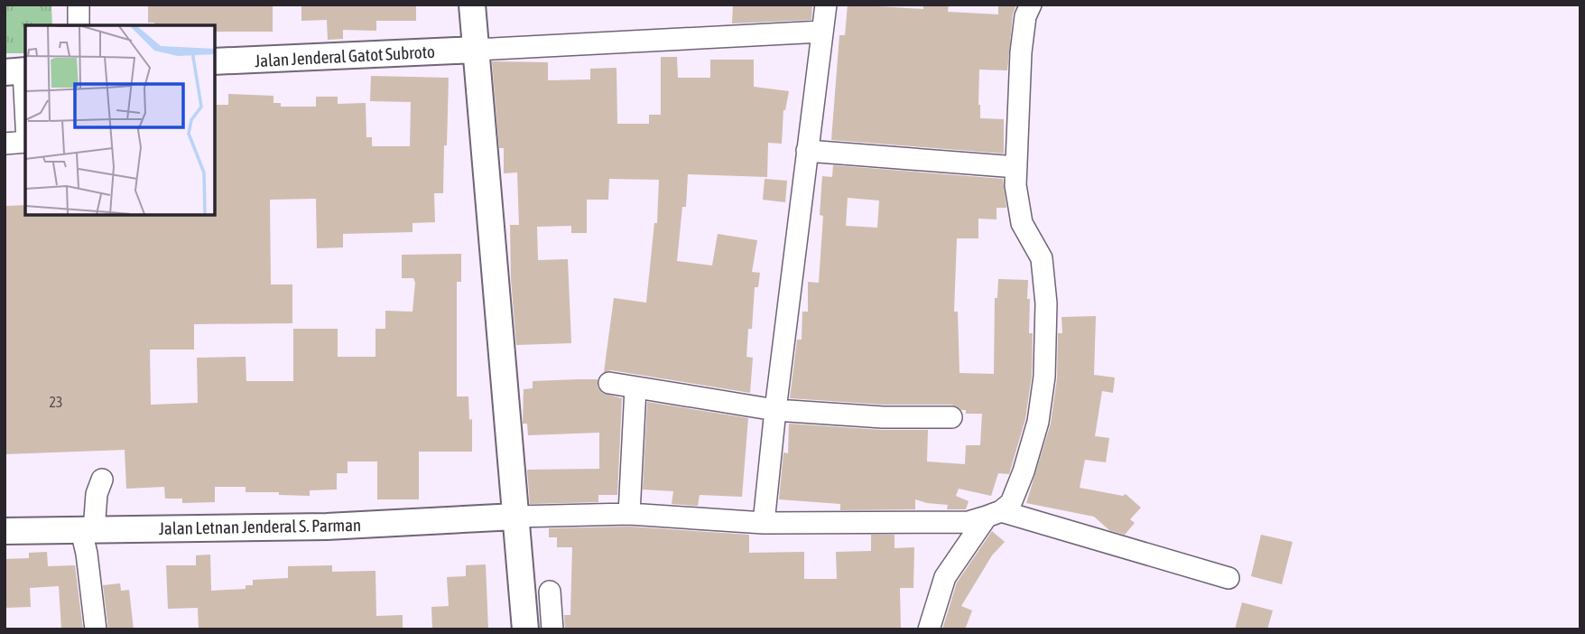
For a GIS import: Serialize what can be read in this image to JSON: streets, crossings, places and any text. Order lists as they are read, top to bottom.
{
  "streets": {
    "main road": ["Jalan Jenderal Gatot Subroto", "Jalan Letnan Jenderal S. Parman"]
  },
  "house_numbers": ["23"]
}
